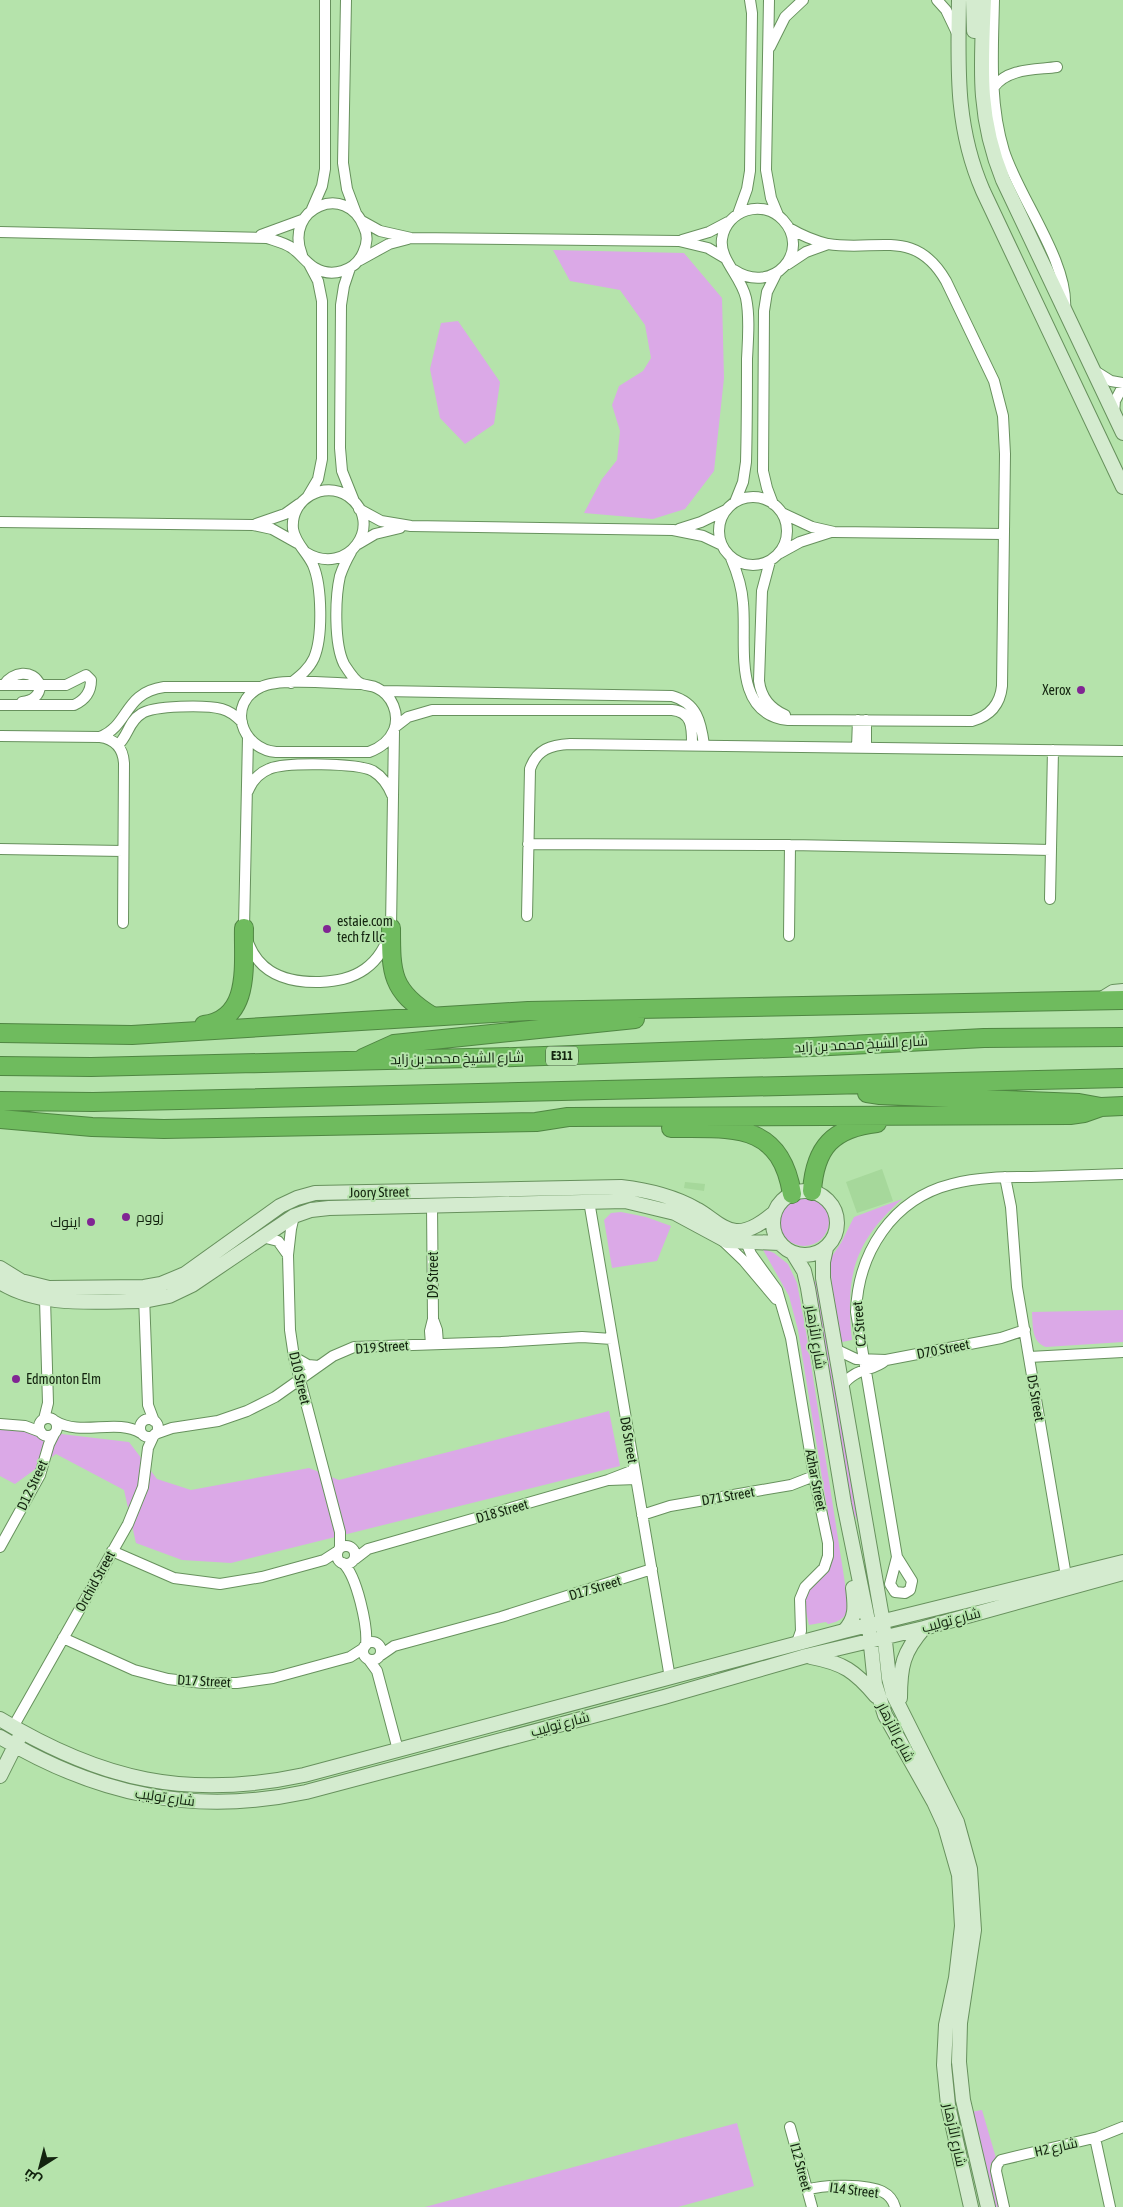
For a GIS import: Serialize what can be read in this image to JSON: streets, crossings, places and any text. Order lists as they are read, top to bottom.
{
  "streets": {
    "highway": ["شارع الشيخ محمد بن زايد", "E311"],
    "street": [
      "Joory Street",
      "D9 Street",
      "C2 Street",
      "شارع الأزهار",
      "D19 Street",
      "D70 Street",
      "D10 Street",
      "D5 Street",
      "D8 Street",
      "Azhar Street",
      "D12 Street",
      "D71 Street",
      "D18 Street",
      "Orchid Street",
      "D17 Street",
      "شارع توليب",
      "H2 شارع",
      "I12 Street",
      "I14 Street"
    ]
  },
  "crossings": [
    ["Joory Street", "D9 Street"],
    ["Joory Street", "شارع الأزهار"],
    ["Joory Street", "D10 Street"],
    ["Joory Street", "D8 Street"],
    ["Joory Street", "Azhar Street"],
    ["D9 Street", "D19 Street"],
    ["C2 Street", "D70 Street"],
    ["C2 Street", "D5 Street"],
    ["شارع الأزهار", "D70 Street"],
    ["شارع الأزهار", "شارع توليب"],
    ["D19 Street", "D10 Street"],
    ["D19 Street", "D8 Street"],
    ["D19 Street", "Orchid Street"],
    ["D70 Street", "D5 Street"],
    ["D10 Street", "D18 Street"],
    ["D5 Street", "شارع توليب"],
    ["D8 Street", "D71 Street"],
    ["D8 Street", "D18 Street"],
    ["D8 Street", "D17 Street"],
    ["D8 Street", "شارع توليب"],
    ["Azhar Street", "D71 Street"],
    ["Azhar Street", "شارع توليب"],
    ["Orchid Street", "D17 Street"],
    ["Orchid Street", "شارع توليب"],
    ["I12 Street", "I14 Street"]
  ],
  "places": [
    "Xerox",
    "estaie.com tech fz llc",
    "زووم",
    "اينوك",
    "Edmonton Elm"
  ],
  "north": "bottom left"
}
